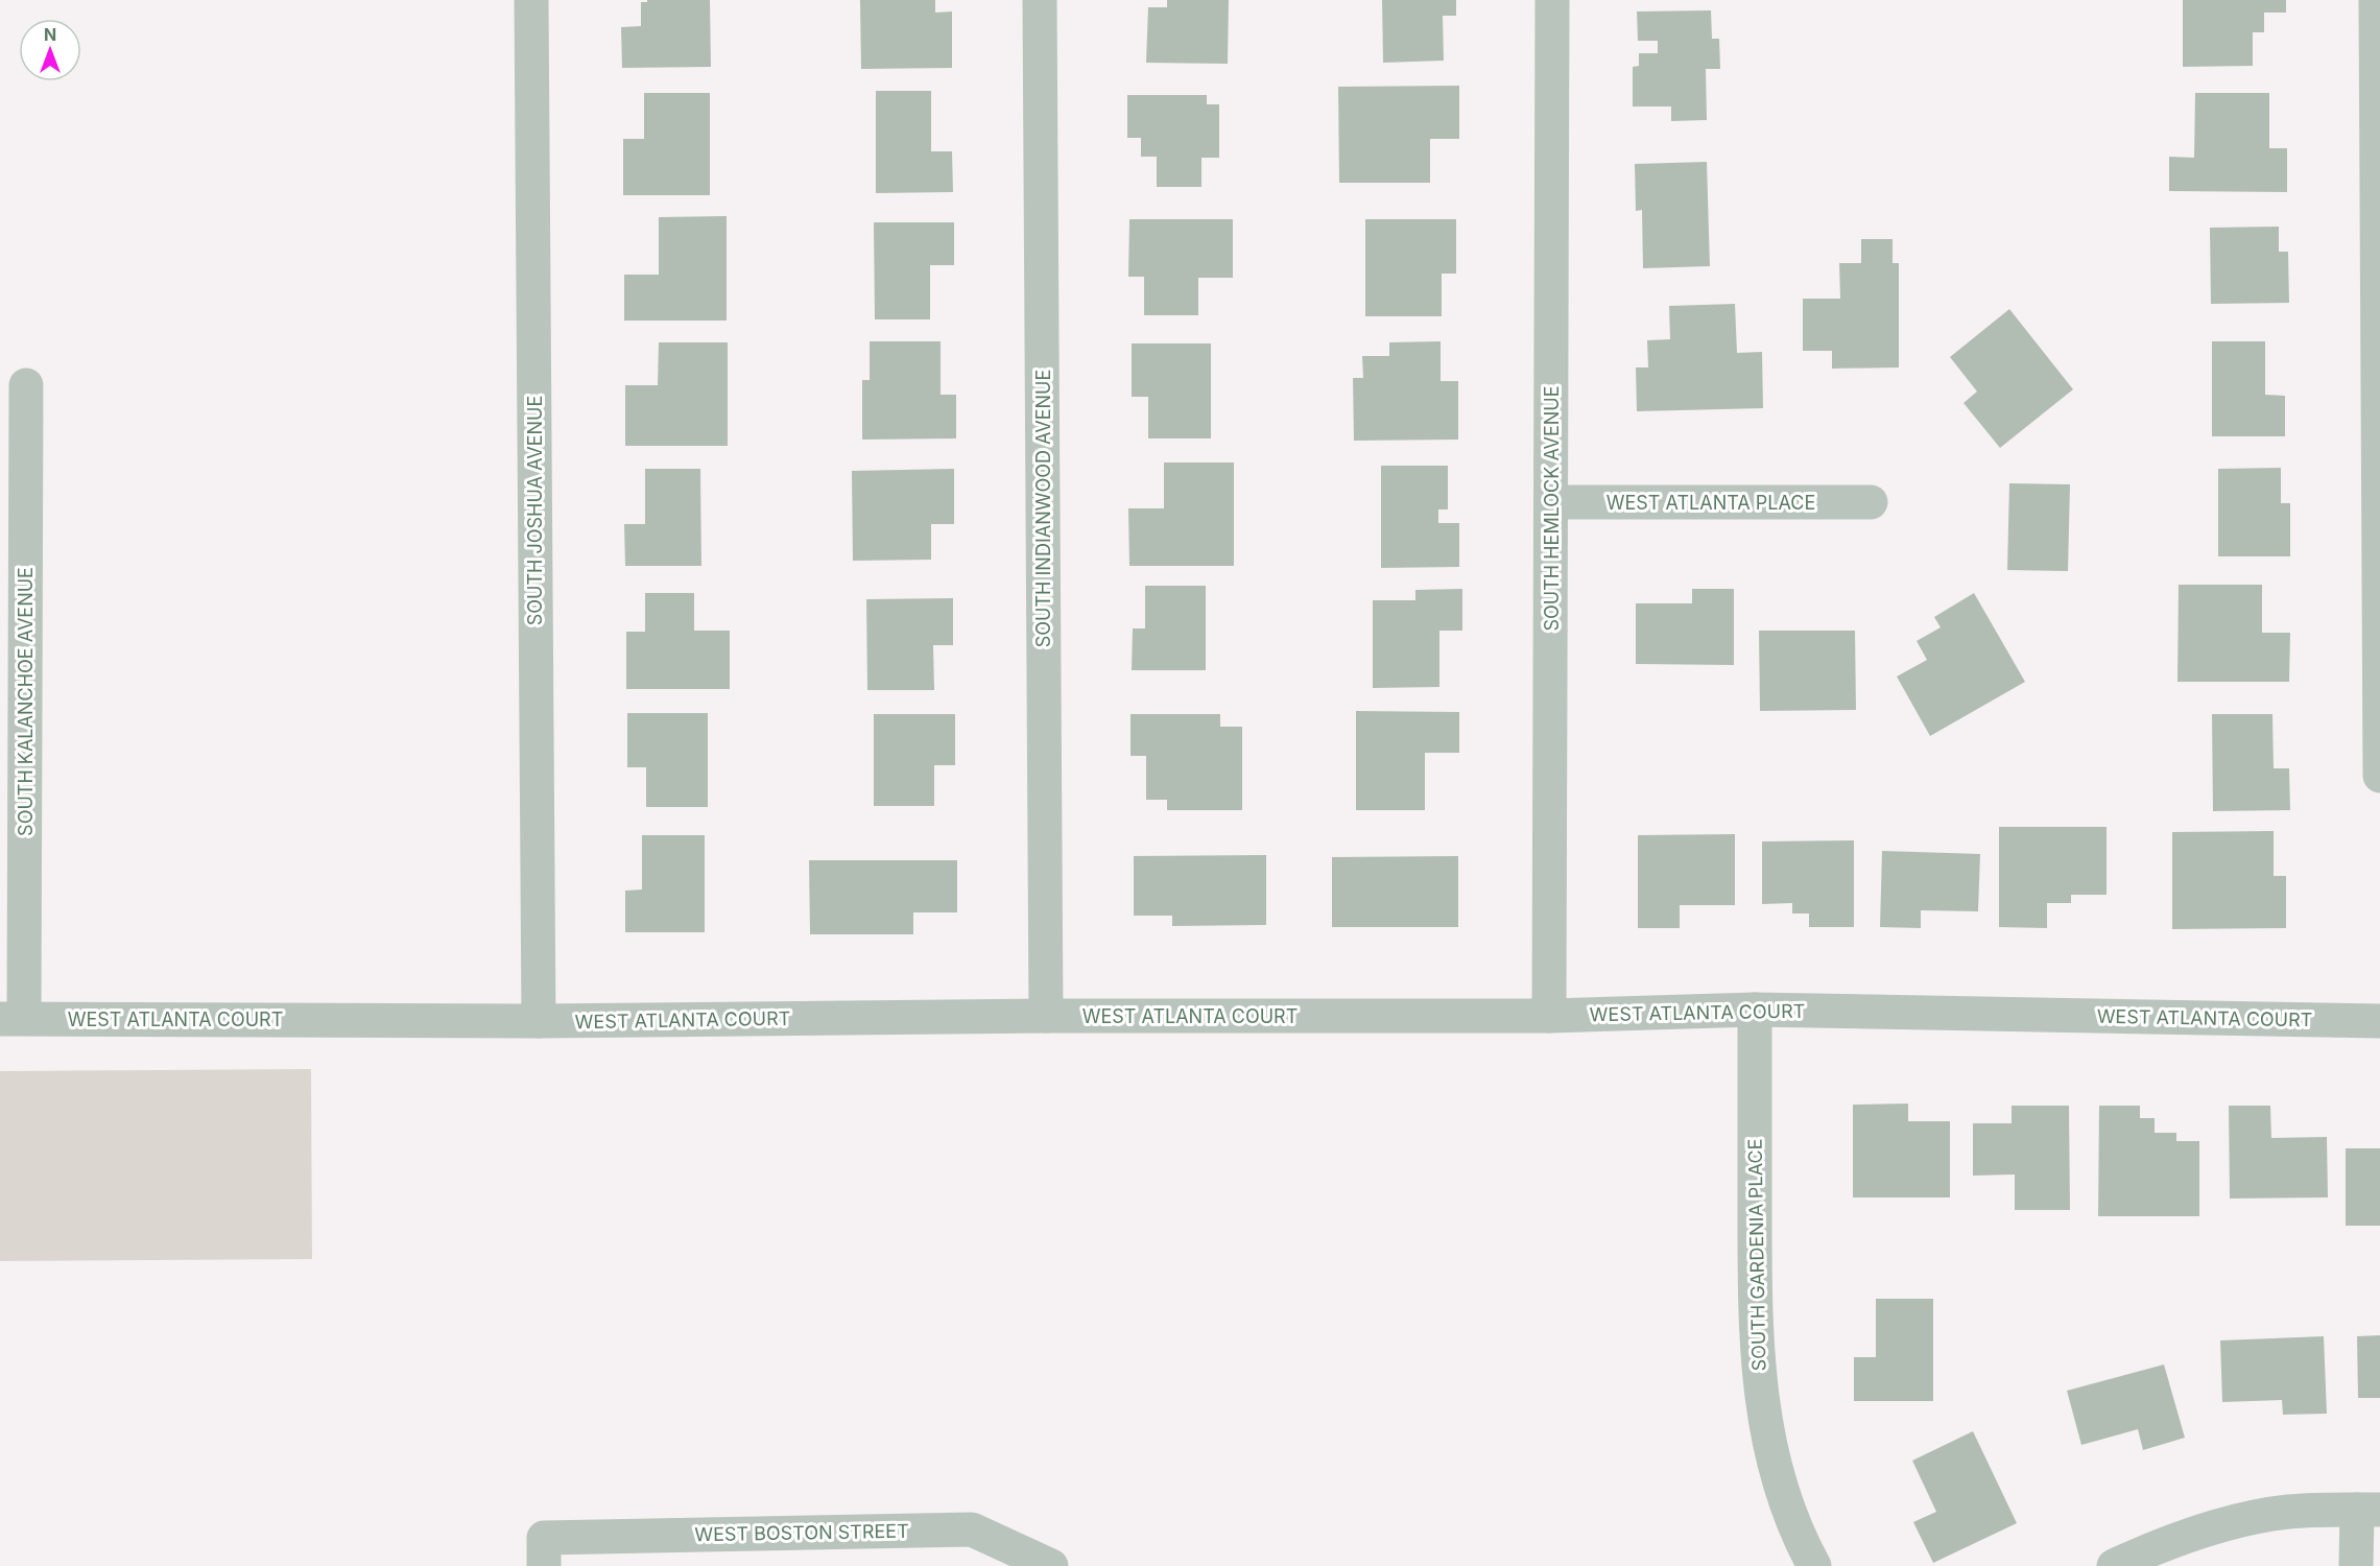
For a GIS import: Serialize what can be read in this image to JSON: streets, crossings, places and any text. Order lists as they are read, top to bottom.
{
  "streets": {
    "street": [
      "WEST ATLANTA PLACE",
      "SOUTH INDIANWOOD AVENUE",
      "SOUTH HEMLOCK AVENUE",
      "SOUTH JOSHUA AVENUE",
      "SOUTH KALANCHOE AVENUE",
      "WEST ATLANTA COURT",
      "SOUTH GARDENIA PLACE",
      "WEST BOSTON STREET"
    ]
  },
  "crossings": [
    ["WEST ATLANTA PLACE", "SOUTH HEMLOCK AVENUE"],
    ["SOUTH INDIANWOOD AVENUE", "WEST ATLANTA COURT"],
    ["SOUTH HEMLOCK AVENUE", "WEST ATLANTA COURT"],
    ["SOUTH JOSHUA AVENUE", "WEST ATLANTA COURT"],
    ["SOUTH KALANCHOE AVENUE", "WEST ATLANTA COURT"],
    ["WEST ATLANTA COURT", "SOUTH GARDENIA PLACE"]
  ],
  "north": "top"
}
